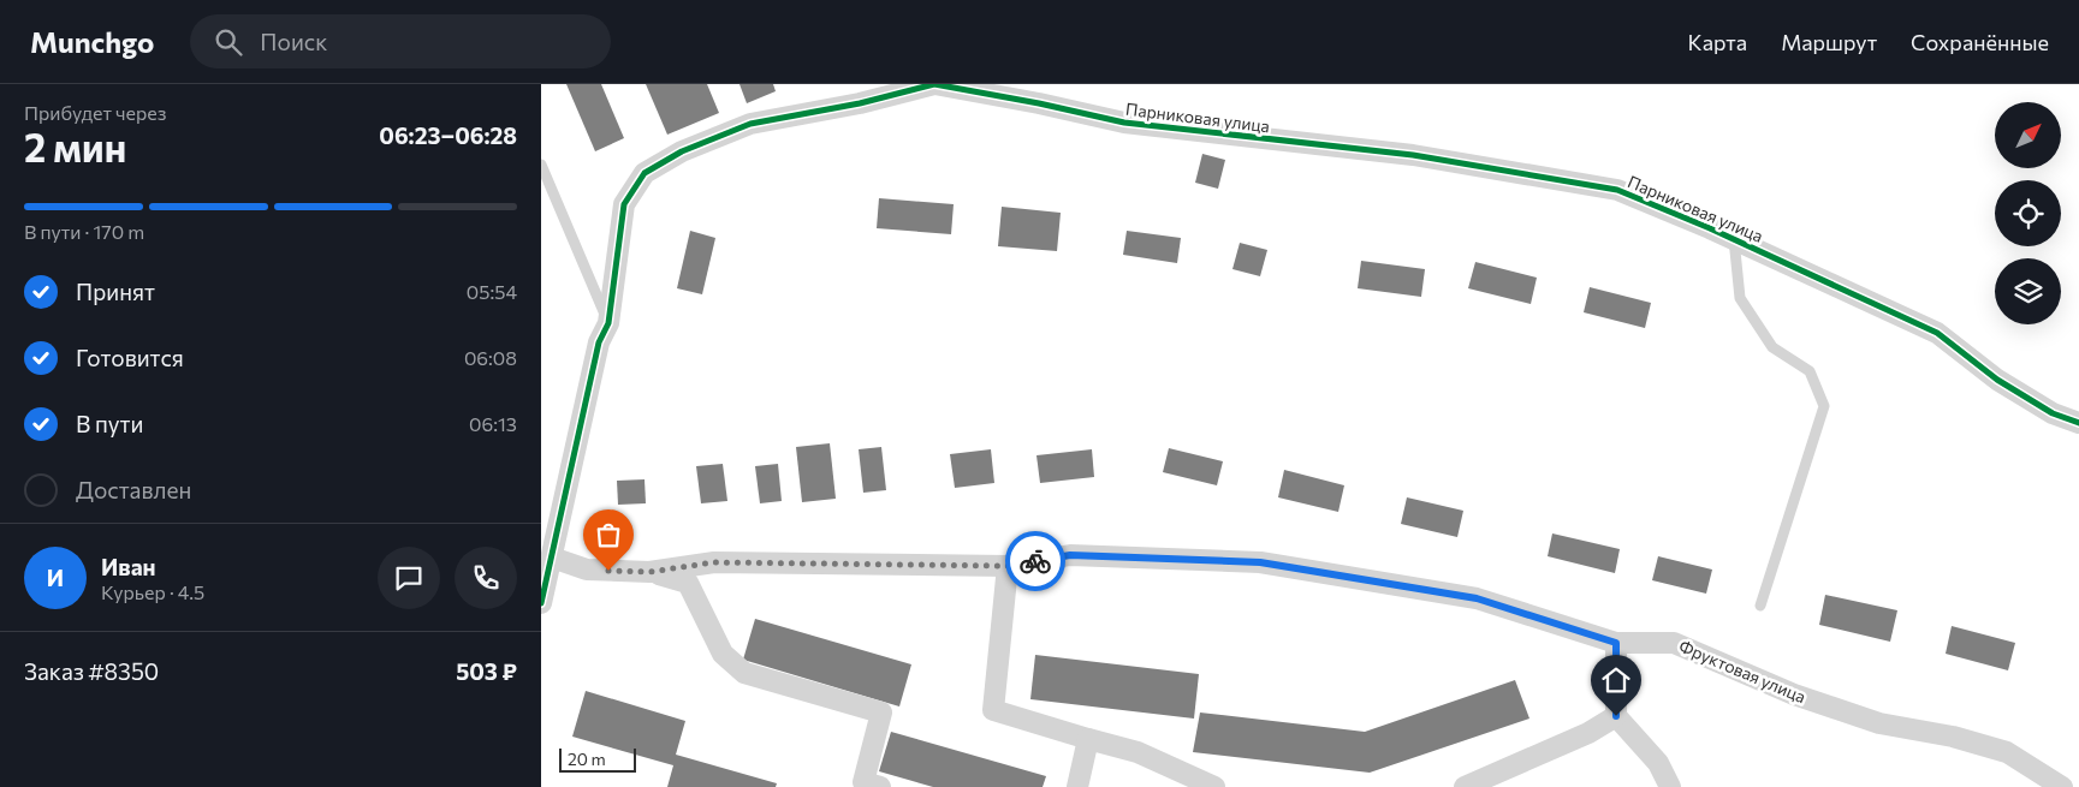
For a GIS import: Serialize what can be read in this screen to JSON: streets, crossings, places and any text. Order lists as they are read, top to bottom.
{
  "streets": {
    "street": ["Парниковая улица", "Фруктовая улица"]
  },
  "crossings": [
    ["Парниковая улица", "Фруктовая улица"]
  ],
  "scale_bar": "20 m",
  "north": "top right",
  "page": {
    "header": "Munchgo",
    "search": "Поиск",
    "nav": ["Карта", "Маршрут", "Сохранённые"],
    "heading": ["2 мин", "Прибудет через", "06:23–06:28"],
    "panel": [
      "Иван",
      "Курьер · 4.5",
      "Заказ #8350",
      "503 ₽"
    ],
    "bar": "В пути · 170 m",
    "list": [
      ["Принят", "05:54"],
      ["Готовится", "06:08"],
      ["В пути", "06:13"],
      "Доставлен"
    ],
    "round": "И",
    "scale": "20 m"
  }
}
